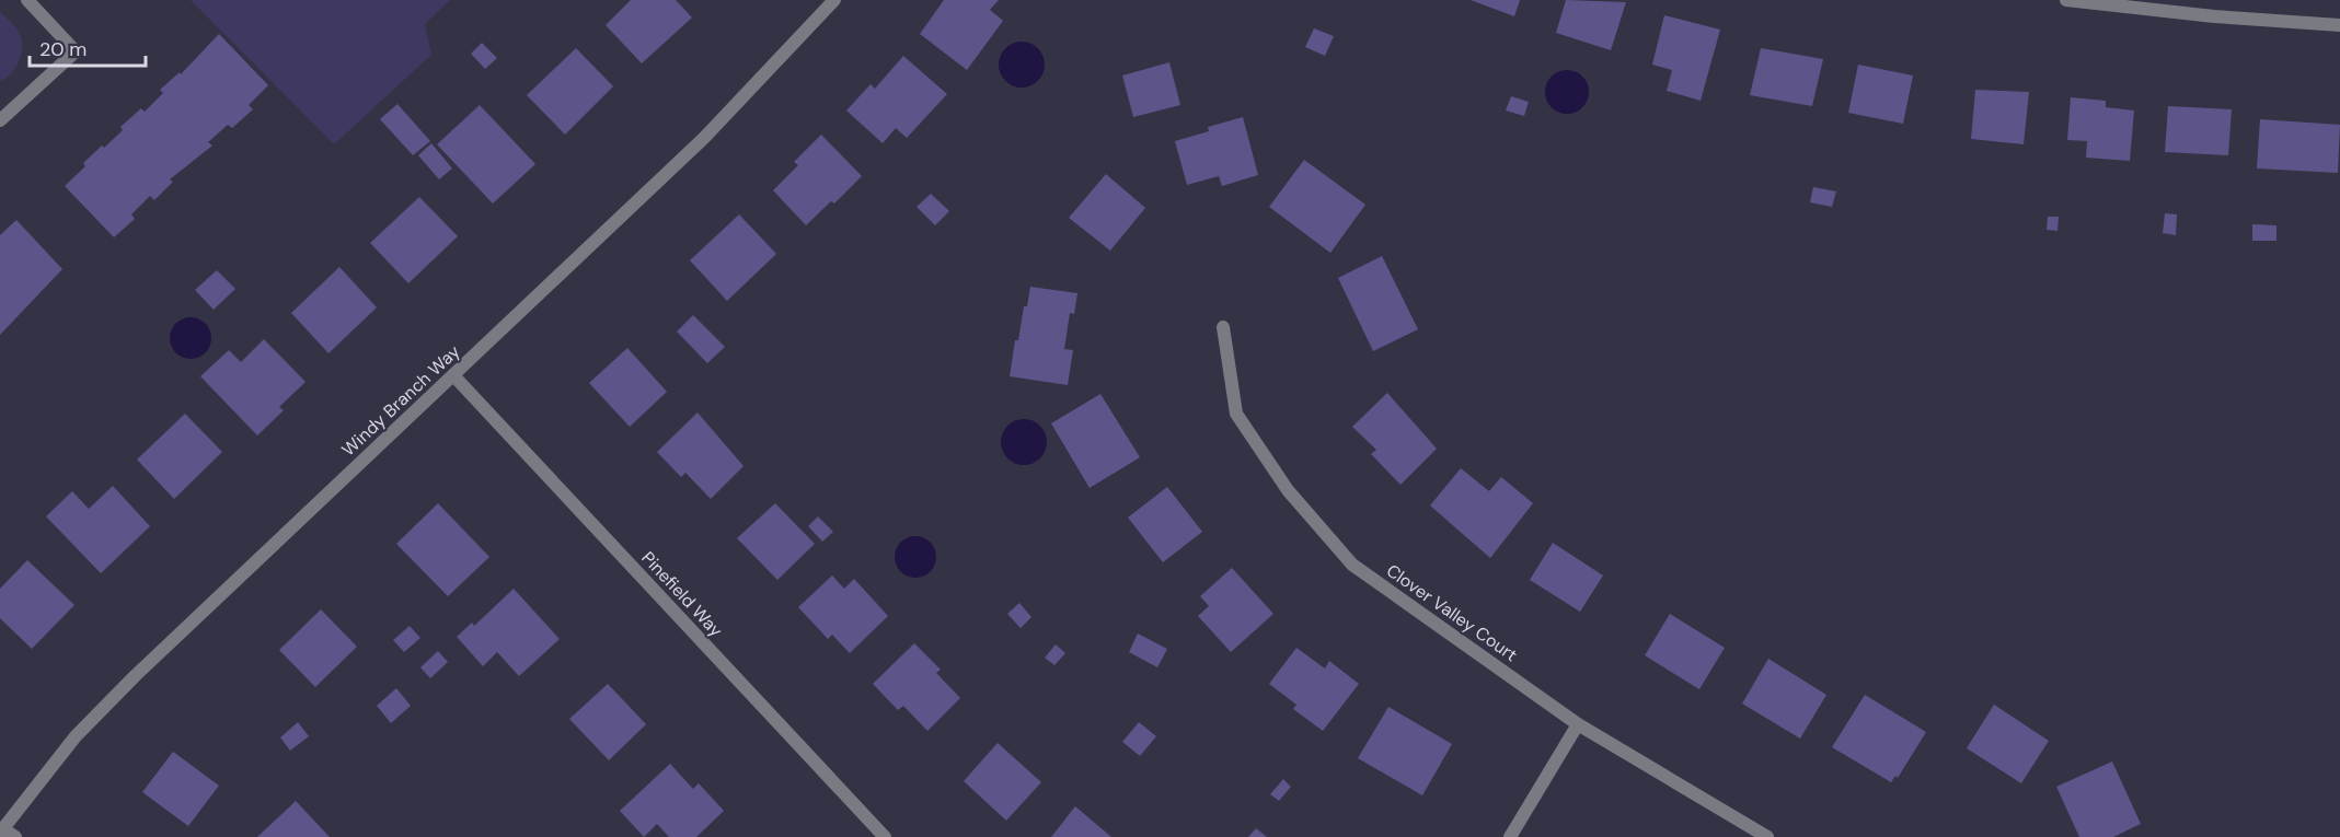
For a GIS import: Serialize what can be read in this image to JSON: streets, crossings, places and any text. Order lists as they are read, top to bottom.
{
  "streets": {
    "street": ["Windy Branch Way", "Pinefield Way", "Clover Valley Court"]
  },
  "crossings": [
    ["Windy Branch Way", "Pinefield Way"]
  ],
  "scale_bar": "20 m"
}
